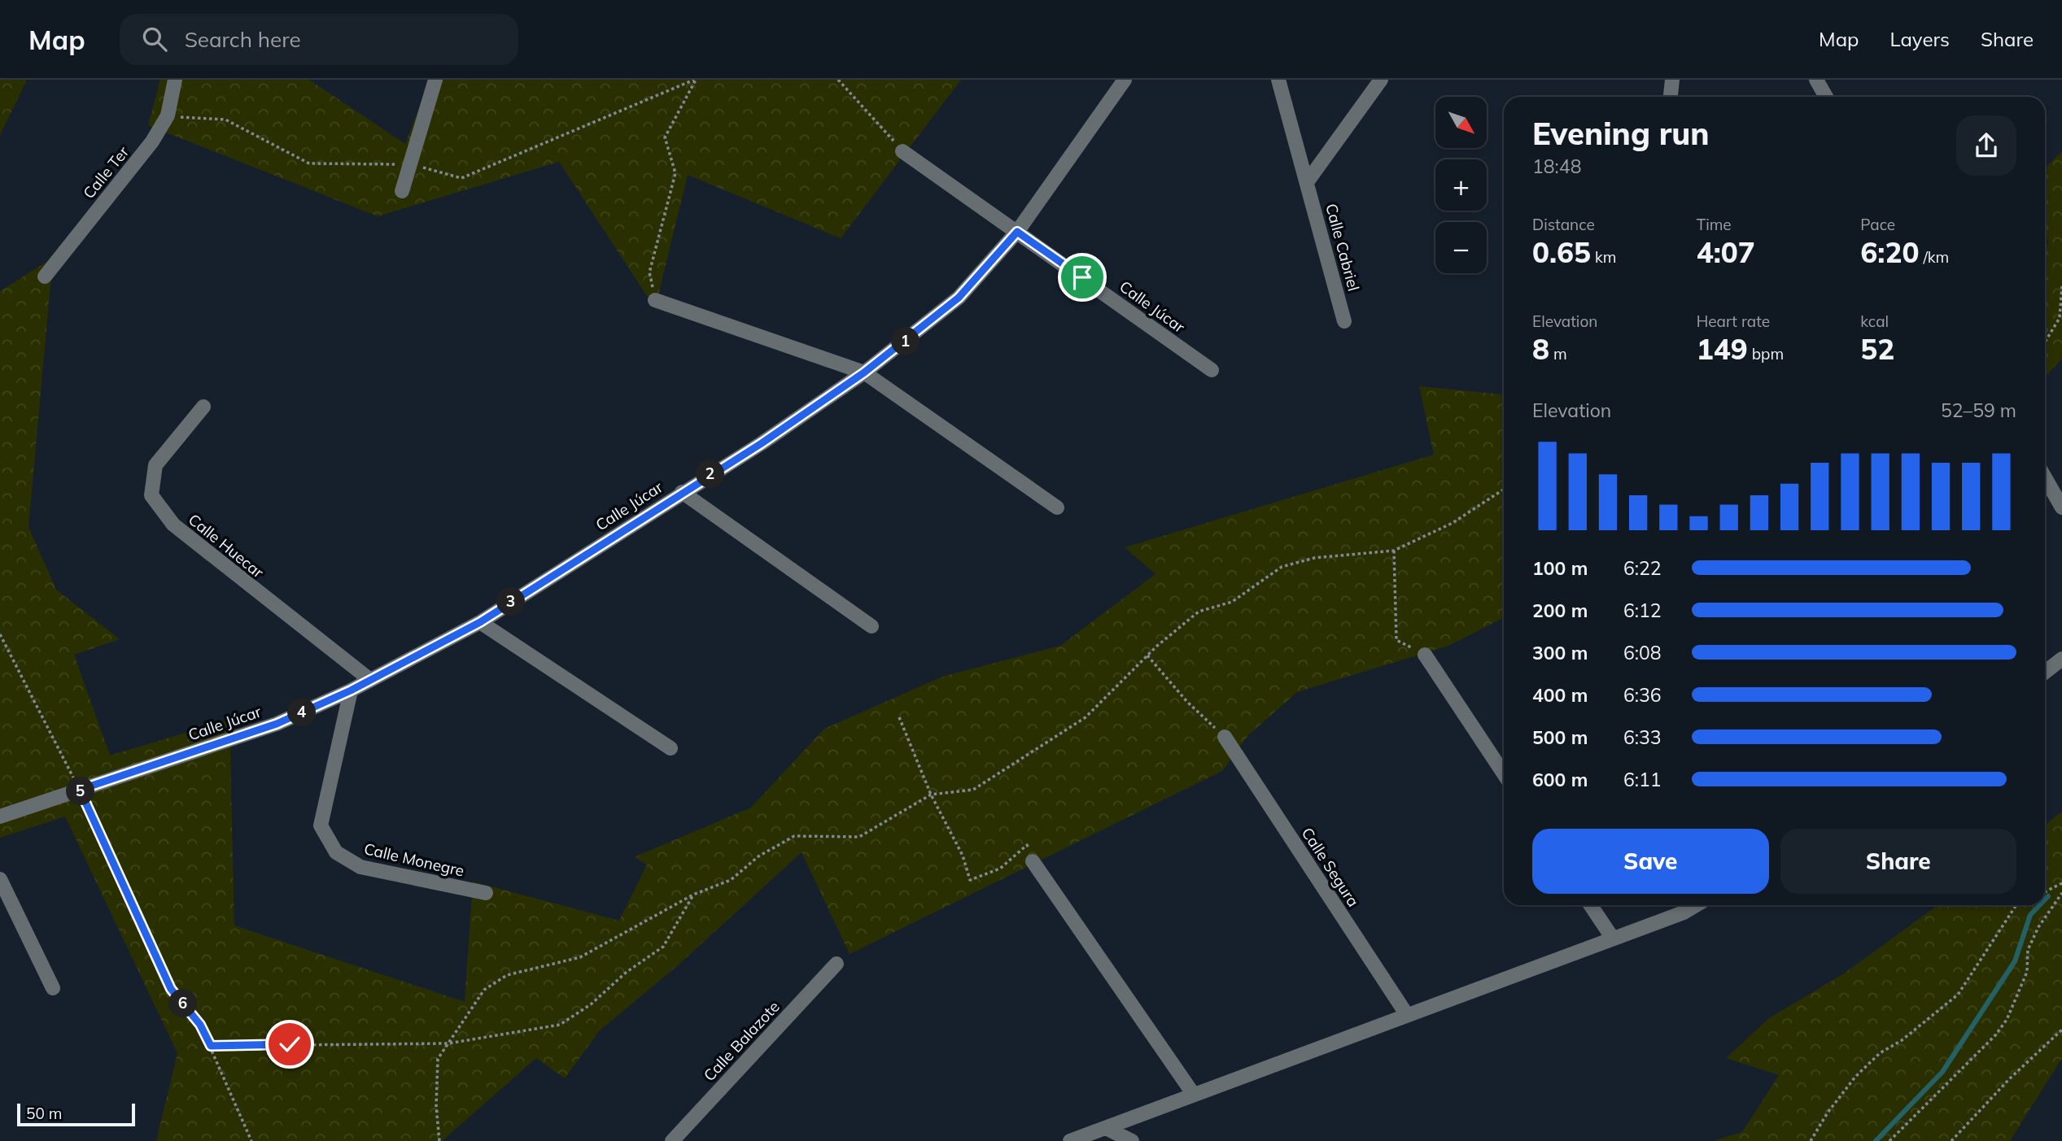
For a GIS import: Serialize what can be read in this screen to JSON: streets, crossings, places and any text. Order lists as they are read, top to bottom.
{
  "streets": {
    "street": [
      "Calle Ter",
      "Calle Cabriel",
      "Calle Júcar",
      "Calle Huecar",
      "Calle Monegre",
      "Calle Segura",
      "Calle Balazote"
    ]
  },
  "crossings": [
    ["Calle Júcar", "Calle Huecar"],
    ["Calle Júcar", "Calle Monegre"]
  ],
  "scale_bar": "50 m",
  "north": "bottom right",
  "page": {
    "header": "Map",
    "search": "Search here",
    "nav": ["Map", "Layers", "Share"],
    "map_buttons": ["+", "−"],
    "heading": ["Evening run", "18:48"],
    "stats": [
      ["Distance", "0.65 km"],
      ["Time", "4:07"],
      ["Pace", "6:20 /km"],
      ["Elevation", "8 m"],
      ["Heart rate", "149 bpm"],
      ["kcal", "52"]
    ],
    "pins": [
      "1",
      "2",
      "3",
      "4",
      "5",
      "6"
    ],
    "chart": ["Elevation", "52–59 m"],
    "list": [
      {
        "name": "100 m",
        "note": "6:22"
      },
      {
        "name": "200 m",
        "note": "6:12"
      },
      {
        "name": "300 m",
        "note": "6:08"
      },
      {
        "name": "400 m",
        "note": "6:36"
      },
      {
        "name": "500 m",
        "note": "6:33"
      },
      {
        "name": "600 m",
        "note": "6:11"
      }
    ],
    "buttons": ["Save", "Share"],
    "scale": "50 m"
  }
}
